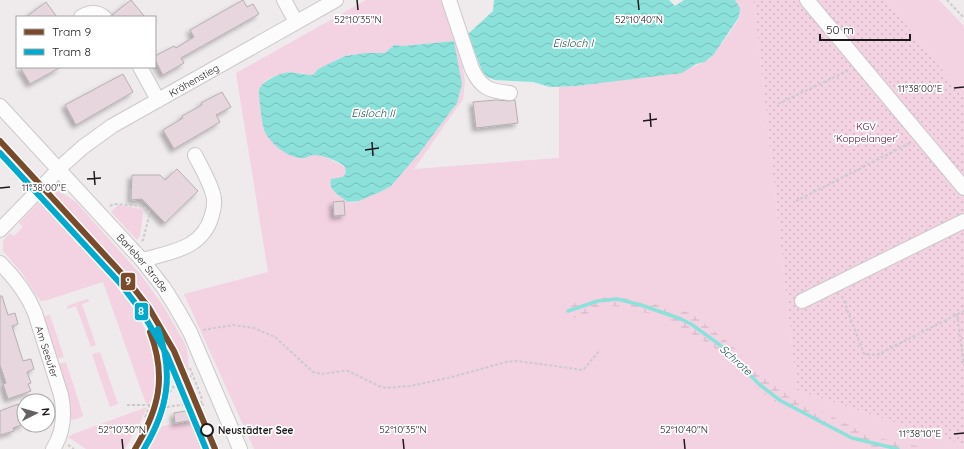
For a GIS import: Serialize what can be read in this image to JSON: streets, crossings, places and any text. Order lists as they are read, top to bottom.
{
  "streets": {
    "street": ["Krähenstieg", "Barleber Straße", "Am Seeufer"]
  },
  "crossings": [
    ["Krähenstieg", "Barleber Straße"]
  ],
  "water": ["Eisloch I", "Eisloch II", "Schrote"],
  "parks": ["KGV 'Koppelanger'"],
  "places": ["Neustädter See"],
  "lines": ["tram line 9", "tram line 8"],
  "legend": ["Tram 9", "Tram 8"],
  "scale_bar": "50 m",
  "north": "right",
  "coordinates": [
    "52°10'35\"N",
    "52°10'40\"N",
    "11°38'00\"E",
    "52°10'30\"N",
    "11°38'10\"E"
  ]
}
